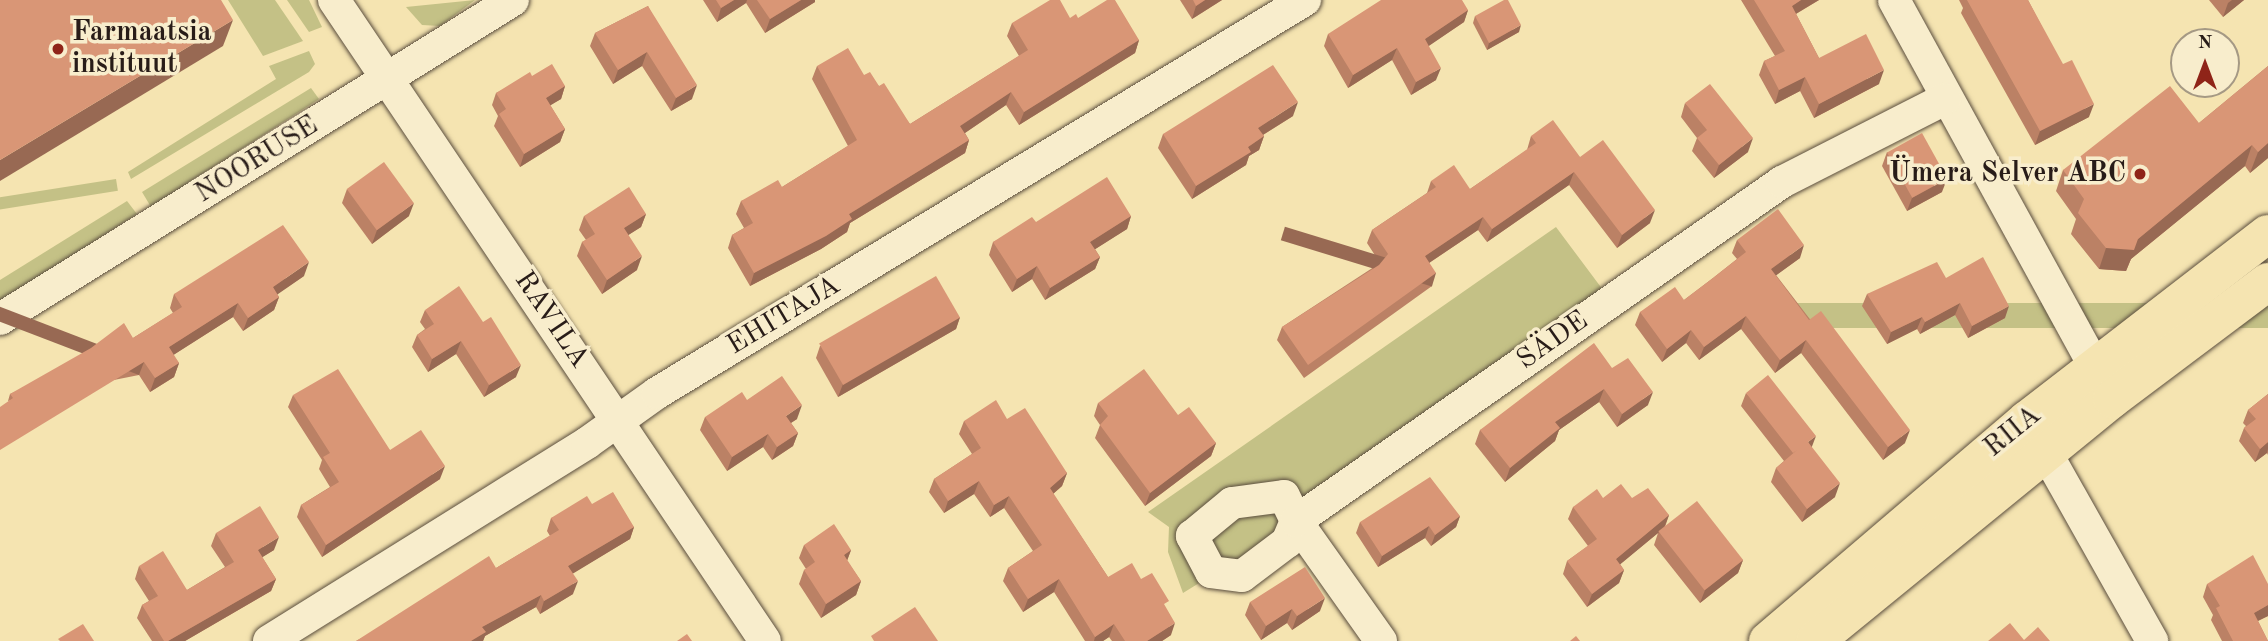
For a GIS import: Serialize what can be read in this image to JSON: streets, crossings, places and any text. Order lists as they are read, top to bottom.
{
  "streets": {
    "highway": ["RIIA"],
    "street": [
      "NOORUSE",
      "EHITAJA",
      "RAVILA",
      "SÄDE"
    ]
  },
  "crossings": [
    ["NOORUSE", "RAVILA"],
    ["EHITAJA", "RAVILA"]
  ],
  "places": ["Farmaatsia instituut", "Ümera Selver ABC"],
  "north": "top"
}
